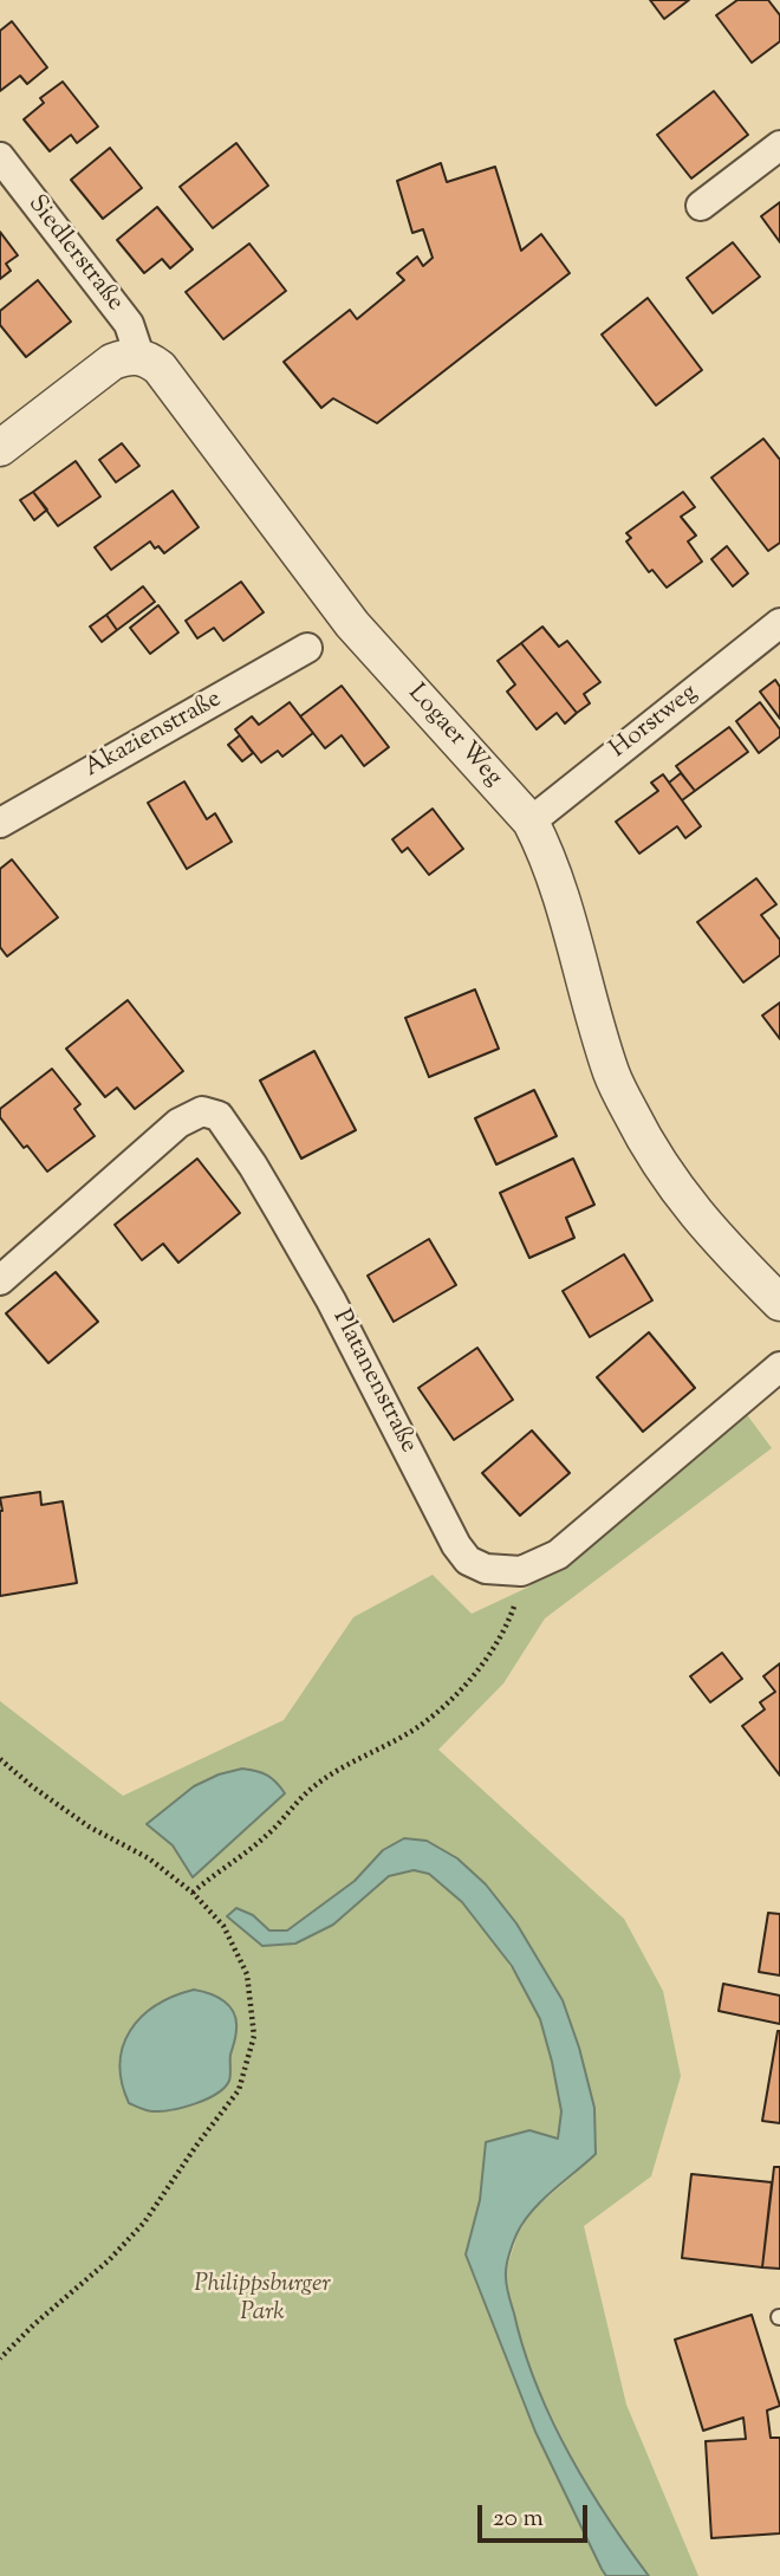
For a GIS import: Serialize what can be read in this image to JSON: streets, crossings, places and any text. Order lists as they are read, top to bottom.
{
  "streets": {
    "street": [
      "Siedlerstraße",
      "Horstweg",
      "Akazienstraße",
      "Logaer Weg",
      "Platanenstraße"
    ]
  },
  "crossings": [
    ["Siedlerstraße", "Logaer Weg"],
    ["Horstweg", "Logaer Weg"]
  ],
  "parks": ["Philippsburger Park"],
  "scale_bar": "20 m"
}
